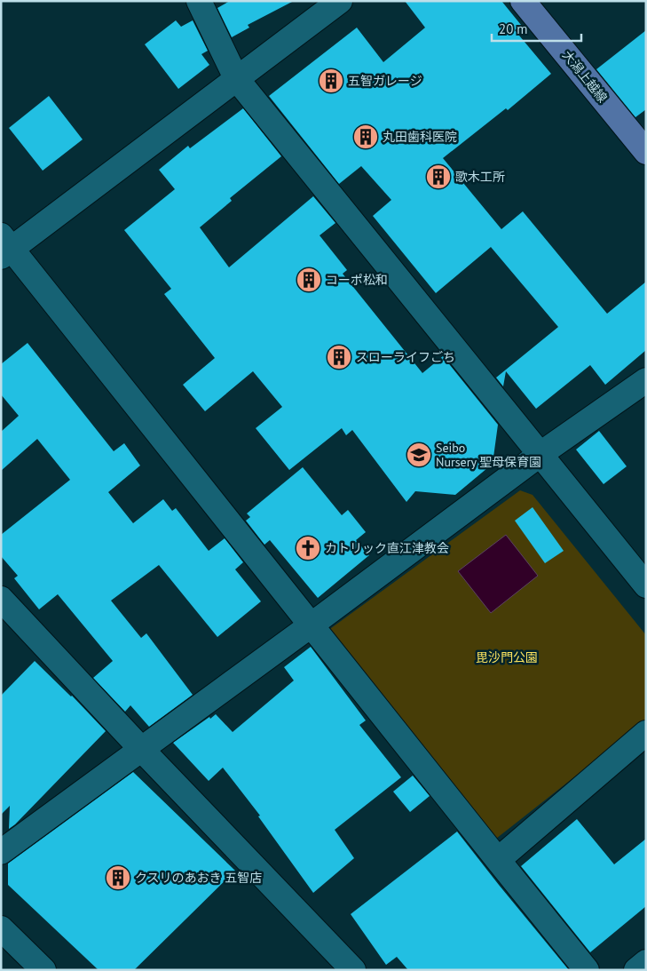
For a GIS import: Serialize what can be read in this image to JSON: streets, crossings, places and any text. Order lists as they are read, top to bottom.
{
  "streets": {
    "main road": ["大潟上越線"]
  },
  "parks": ["毘沙門公園"],
  "places": {
    "building": [
      "五智ガレージ",
      "丸田歯科医院",
      "歌木工所",
      "コーポ松和",
      "スローライフごち",
      "クスリのあおき 五智店"
    ],
    "school or university": ["Seibo Nursery 聖母保育園"],
    "church": ["カトリック直江津教会"]
  },
  "scale_bar": "20 m"
}
